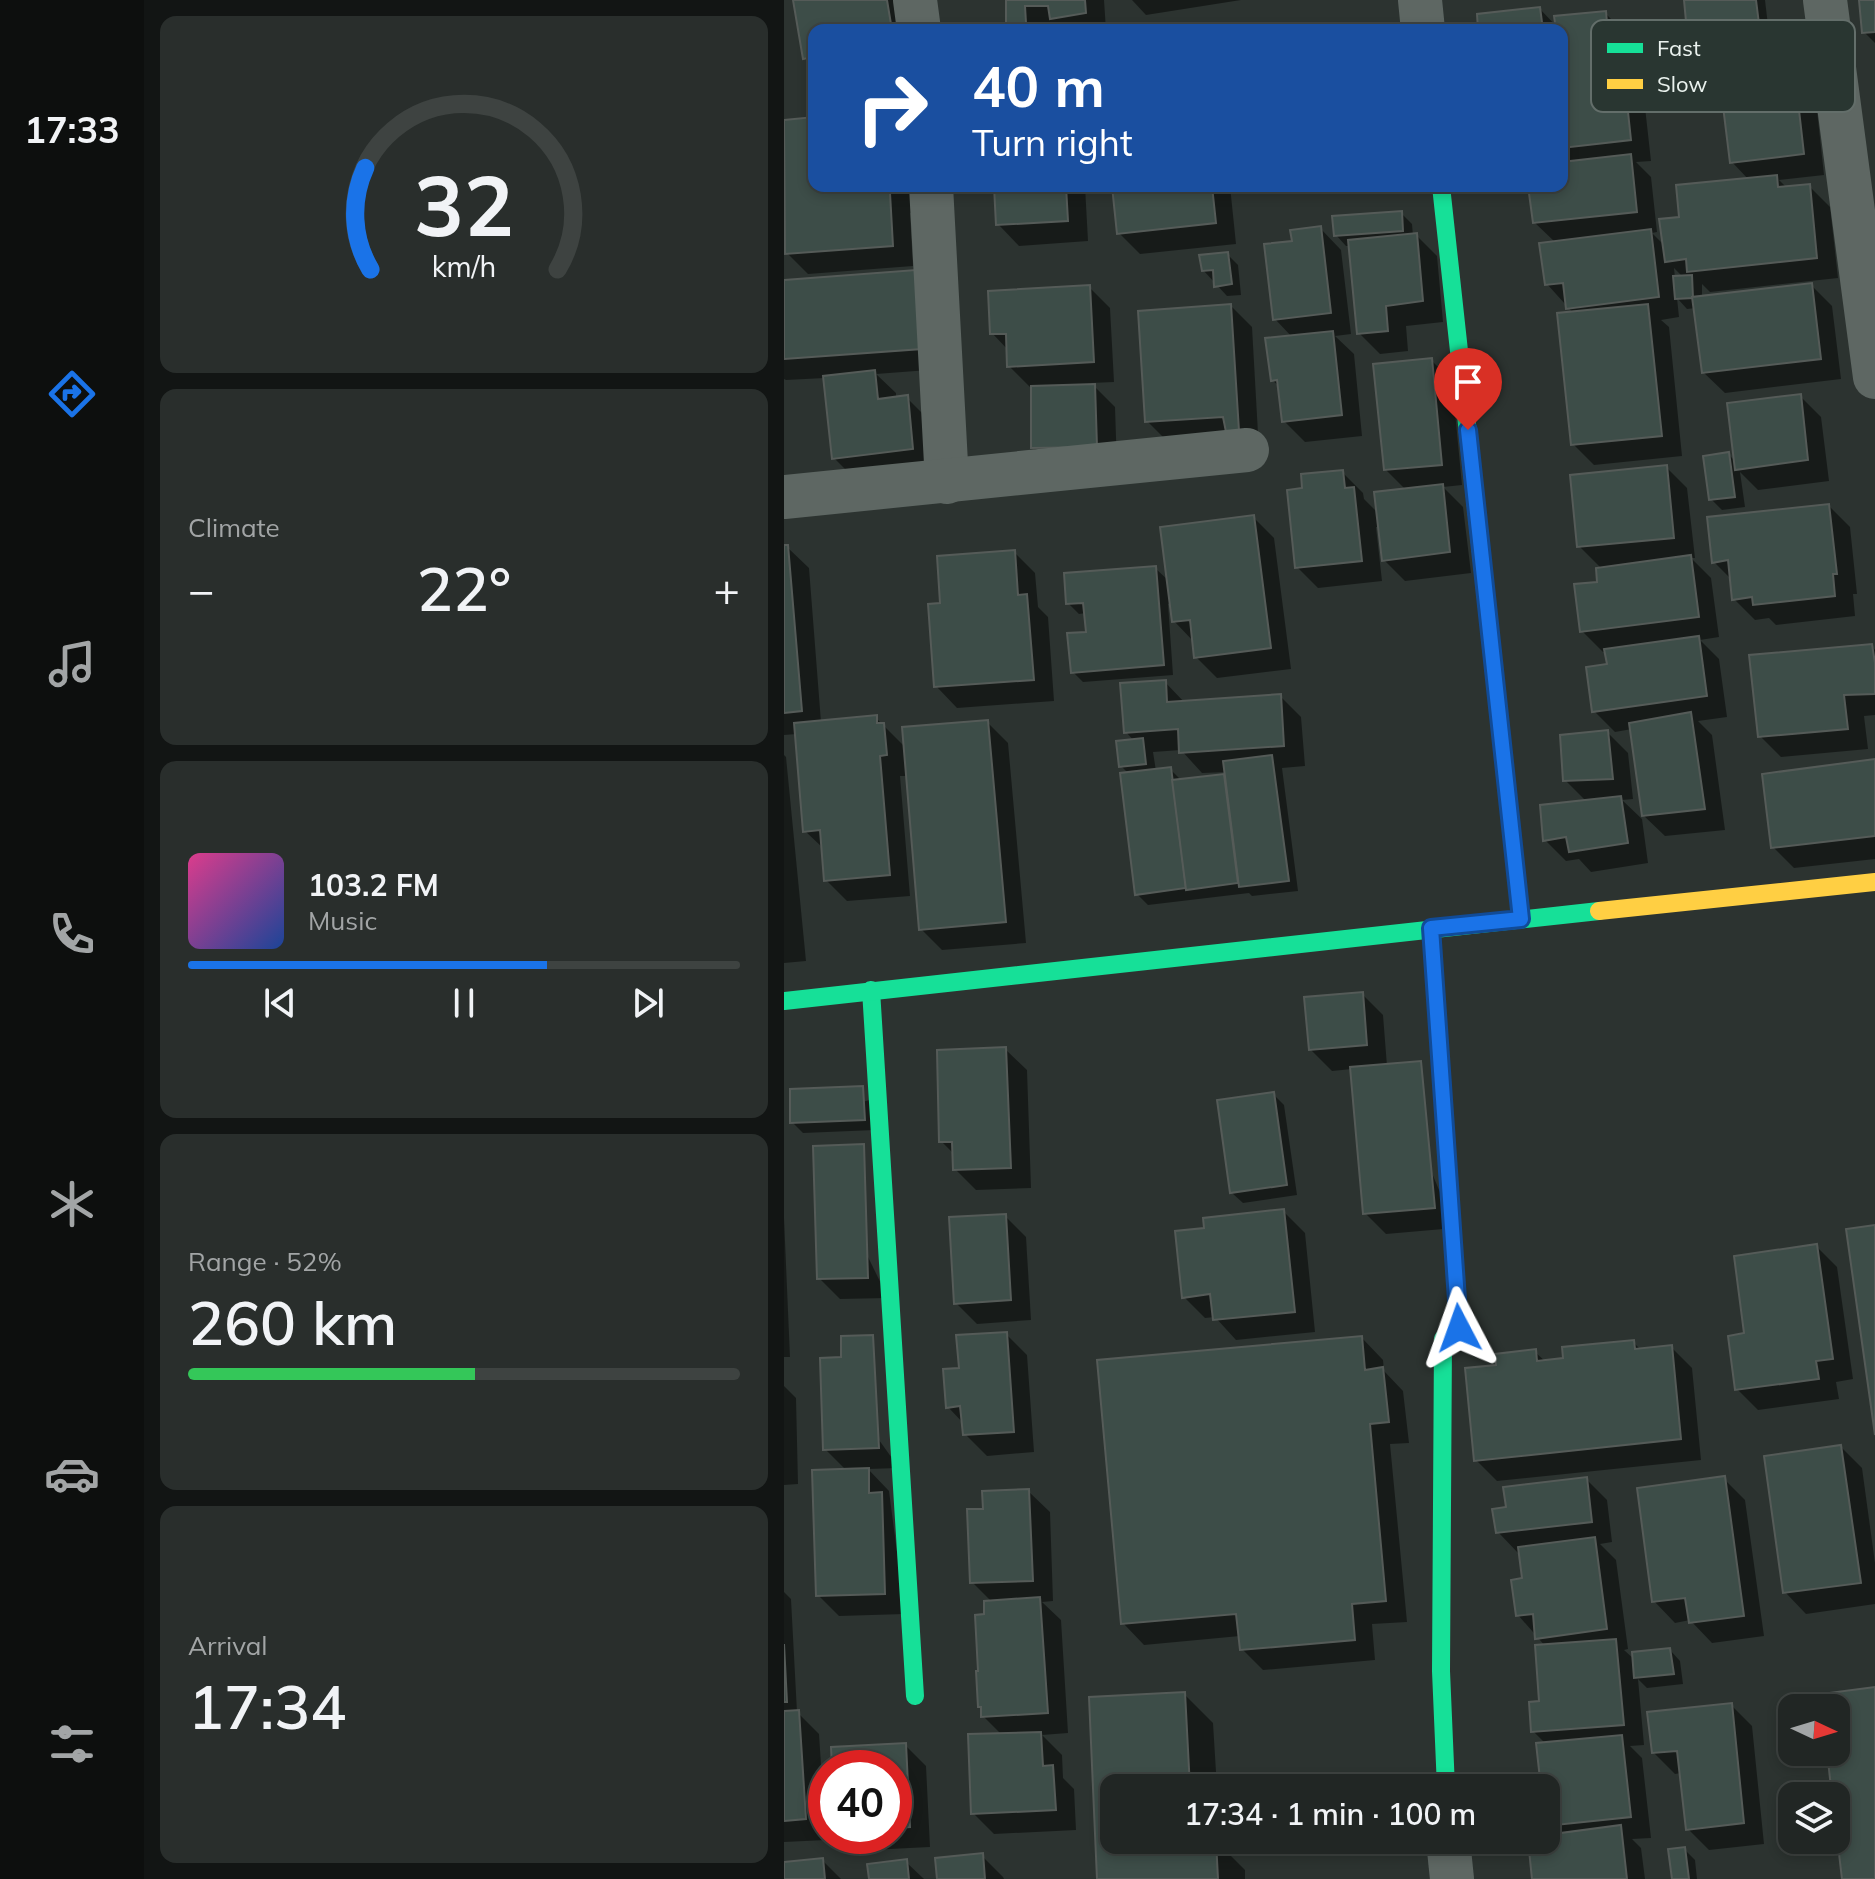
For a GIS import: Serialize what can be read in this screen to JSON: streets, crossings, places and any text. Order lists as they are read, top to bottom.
{
  "legend": ["Fast", "Slow"],
  "north": "right",
  "page": {
    "tabs": "17:33",
    "turn": ["40 m", "Turn right"],
    "tile": [
      "Climate",
      ["Range · 52%", "260 km"],
      ["Arrival", "17:34"]
    ],
    "heat": ["−", "22°", "+"],
    "song": ["103.2 FM", "Music"],
    "limit": "40",
    "trip": "17:34 · 1 min · 100 m",
    "gauge": ["32", "km/h"]
  }
}
